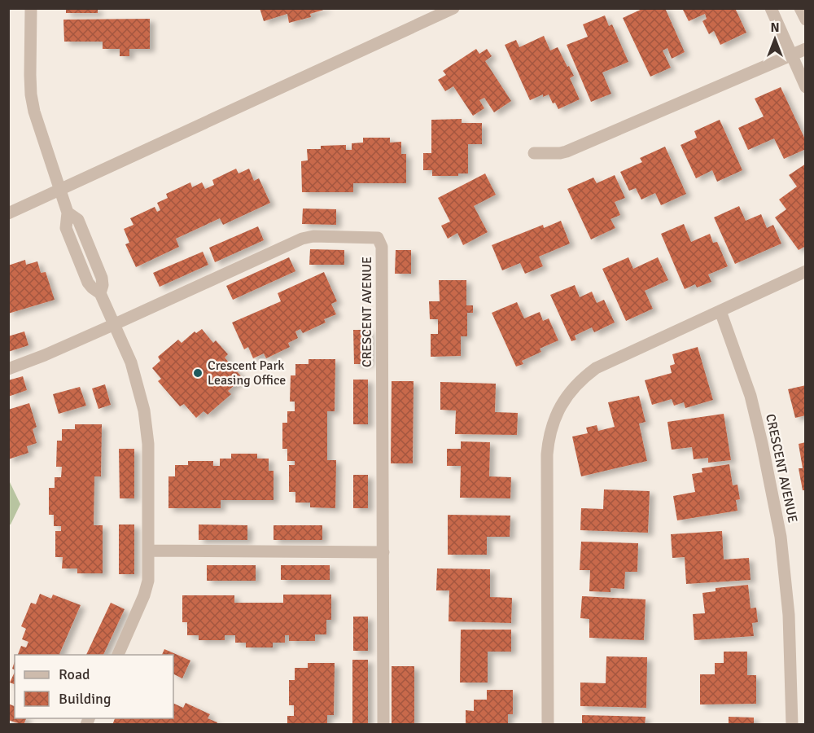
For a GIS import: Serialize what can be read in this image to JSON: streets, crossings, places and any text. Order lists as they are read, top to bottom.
{
  "streets": {
    "street": ["CRESCENT AVENUE"]
  },
  "places": ["Crescent Park Leasing Office"],
  "legend": ["Road", "Building"],
  "north": "top"
}
